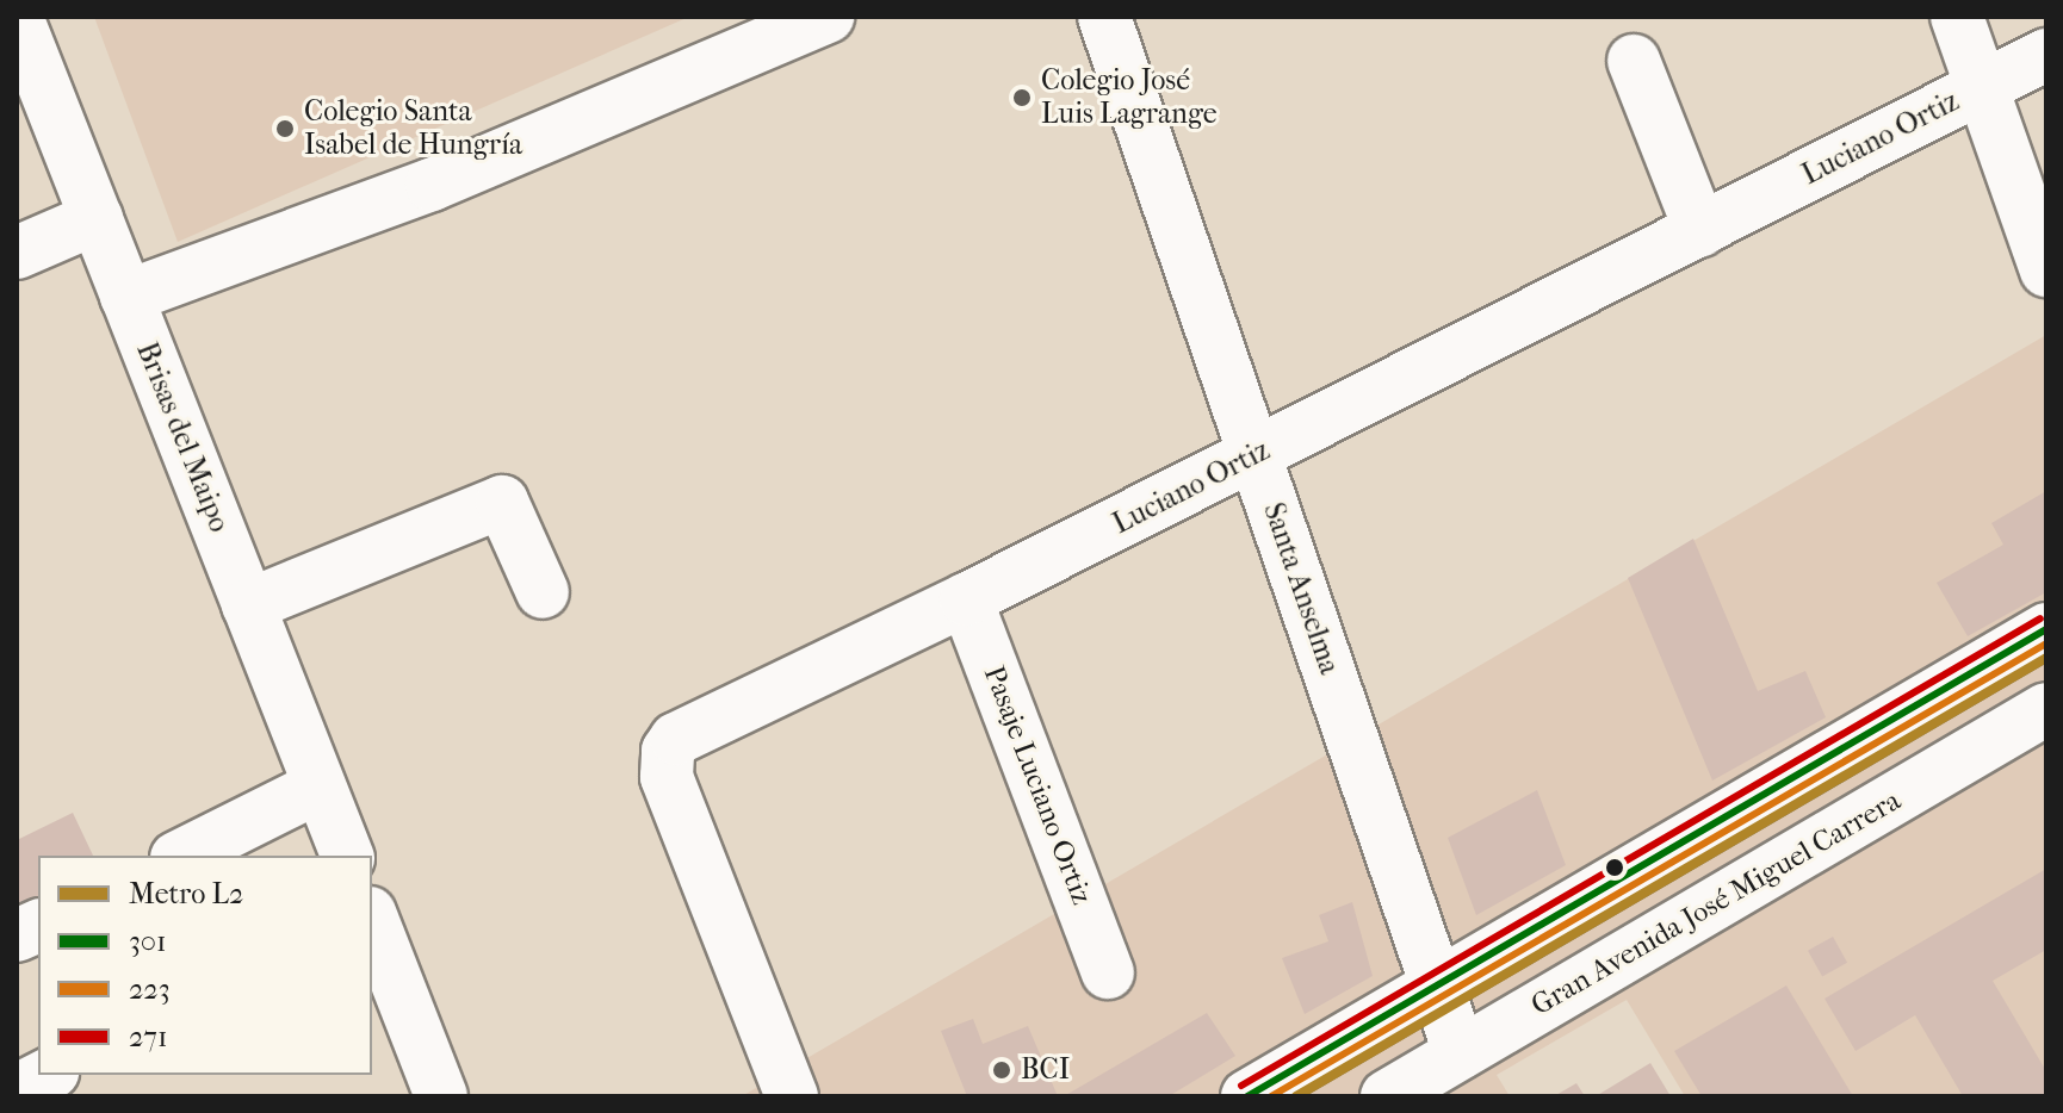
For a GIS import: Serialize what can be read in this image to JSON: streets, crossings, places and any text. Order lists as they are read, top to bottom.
{
  "streets": {
    "street": [
      "Luciano Ortiz",
      "Brisas del Maipo",
      "Santa Anselma",
      "Pasaje Luciano Ortiz",
      "Gran Avenida José Miguel Carrera"
    ]
  },
  "crossings": [
    ["Luciano Ortiz", "Santa Anselma"],
    ["Luciano Ortiz", "Pasaje Luciano Ortiz"],
    ["Santa Anselma", "Gran Avenida José Miguel Carrera"]
  ],
  "places": ["Colegio José Luis Lagrange", "Colegio Santa Isabel de Hungría", "BCI"],
  "lines": [
    "transit line 271",
    "transit line 301",
    "transit line 223",
    "metro line L2"
  ],
  "legend": [
    "Metro L2",
    "301",
    "223",
    "271"
  ]
}
